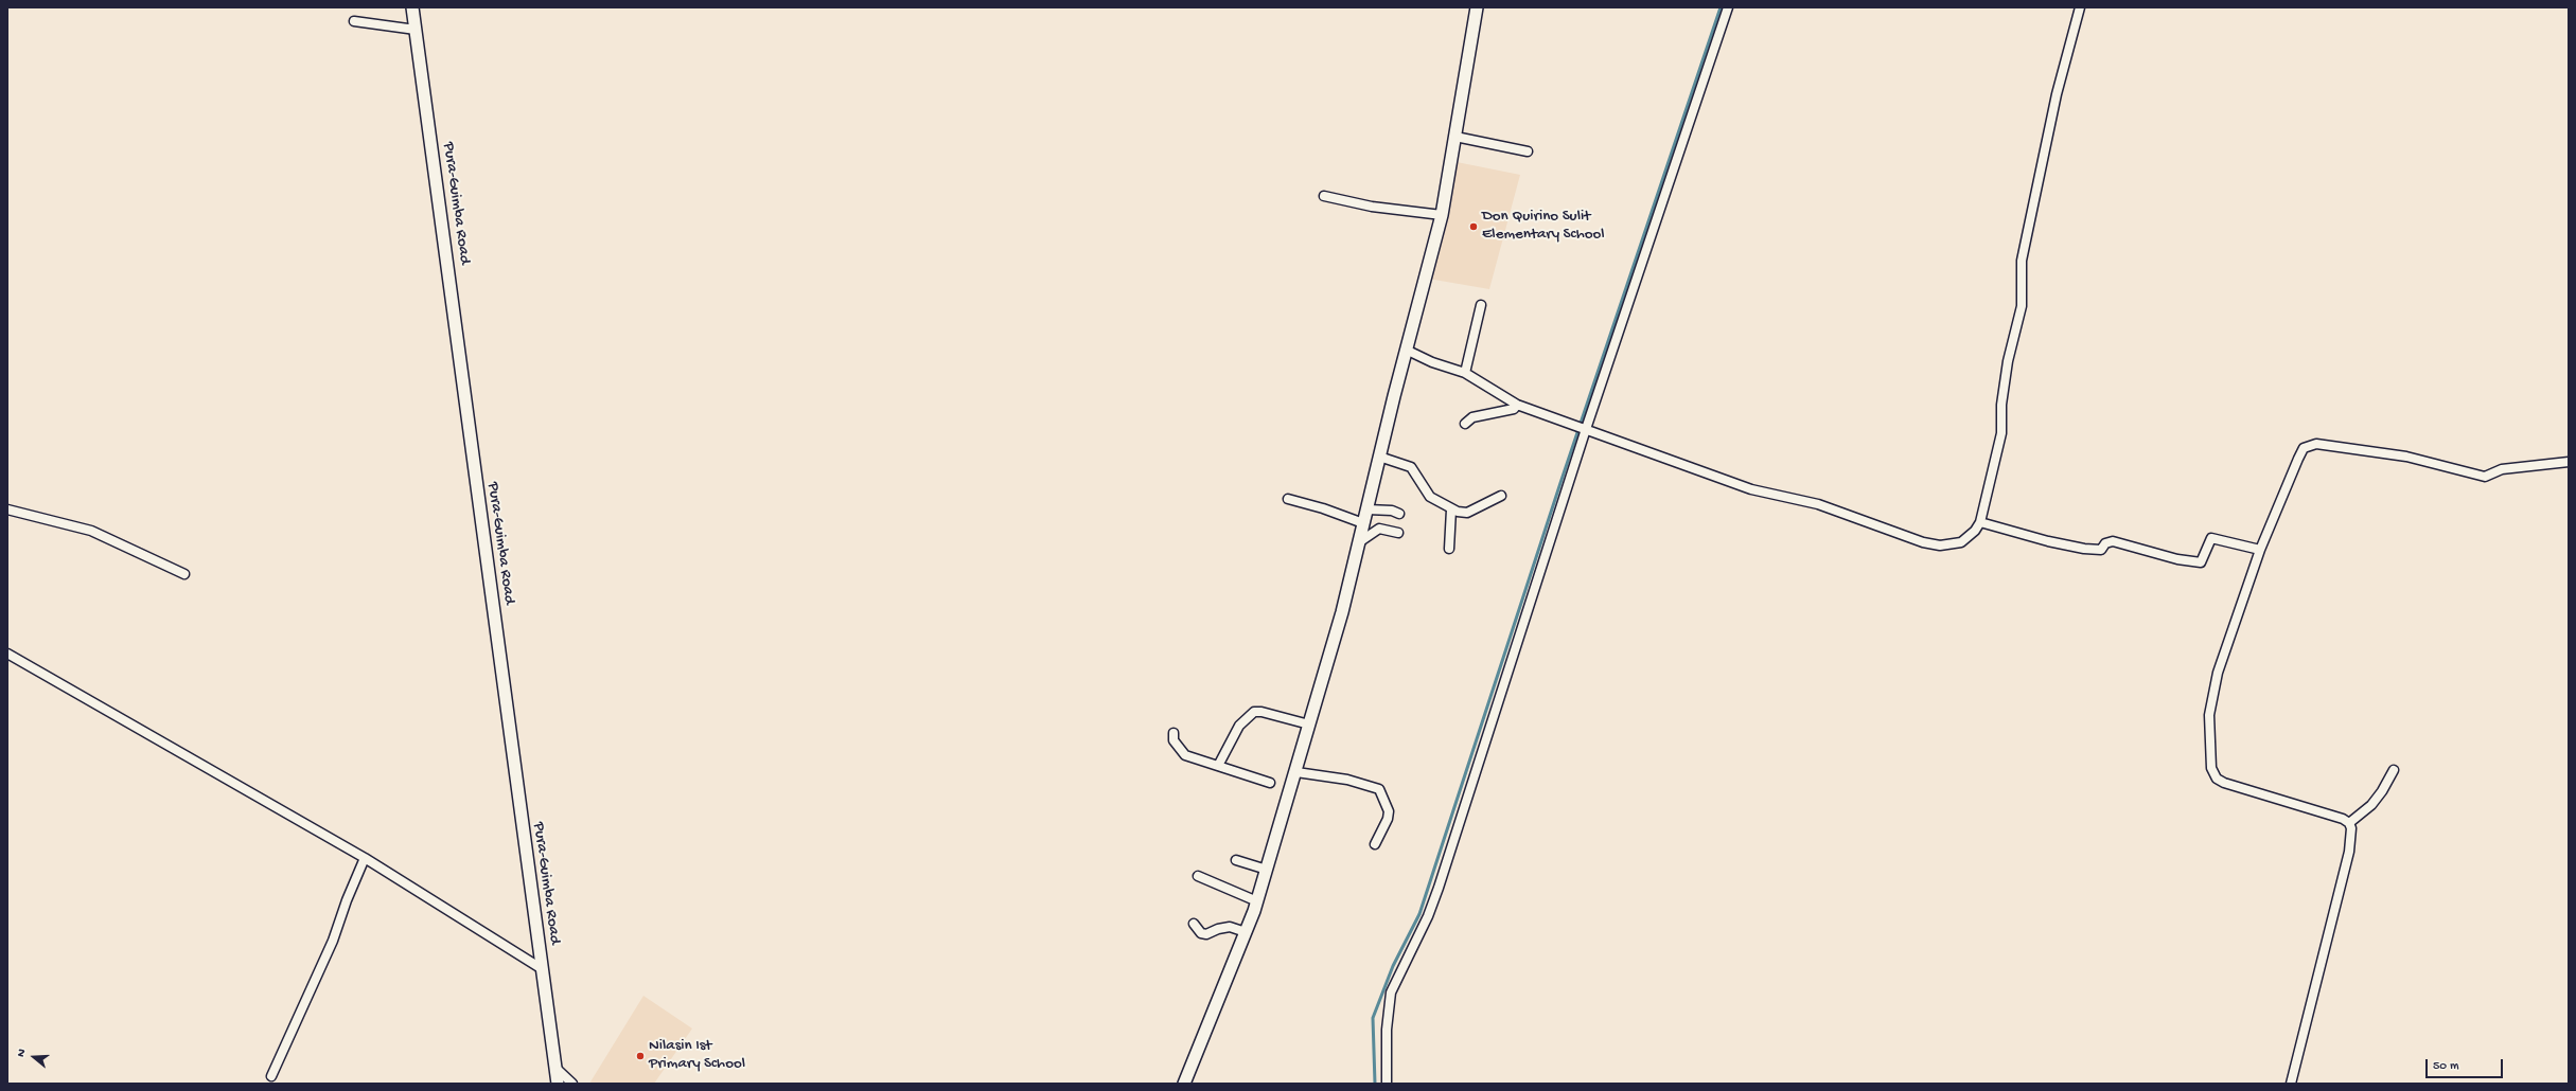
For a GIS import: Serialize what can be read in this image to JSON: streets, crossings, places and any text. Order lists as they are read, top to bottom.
{
  "streets": {
    "street": ["Pura-Guimba Road"]
  },
  "places": ["Don Quirino Sulit Elementary School", "Nilasin Ist Primary School"],
  "scale_bar": "50 m",
  "north": "left"
}
